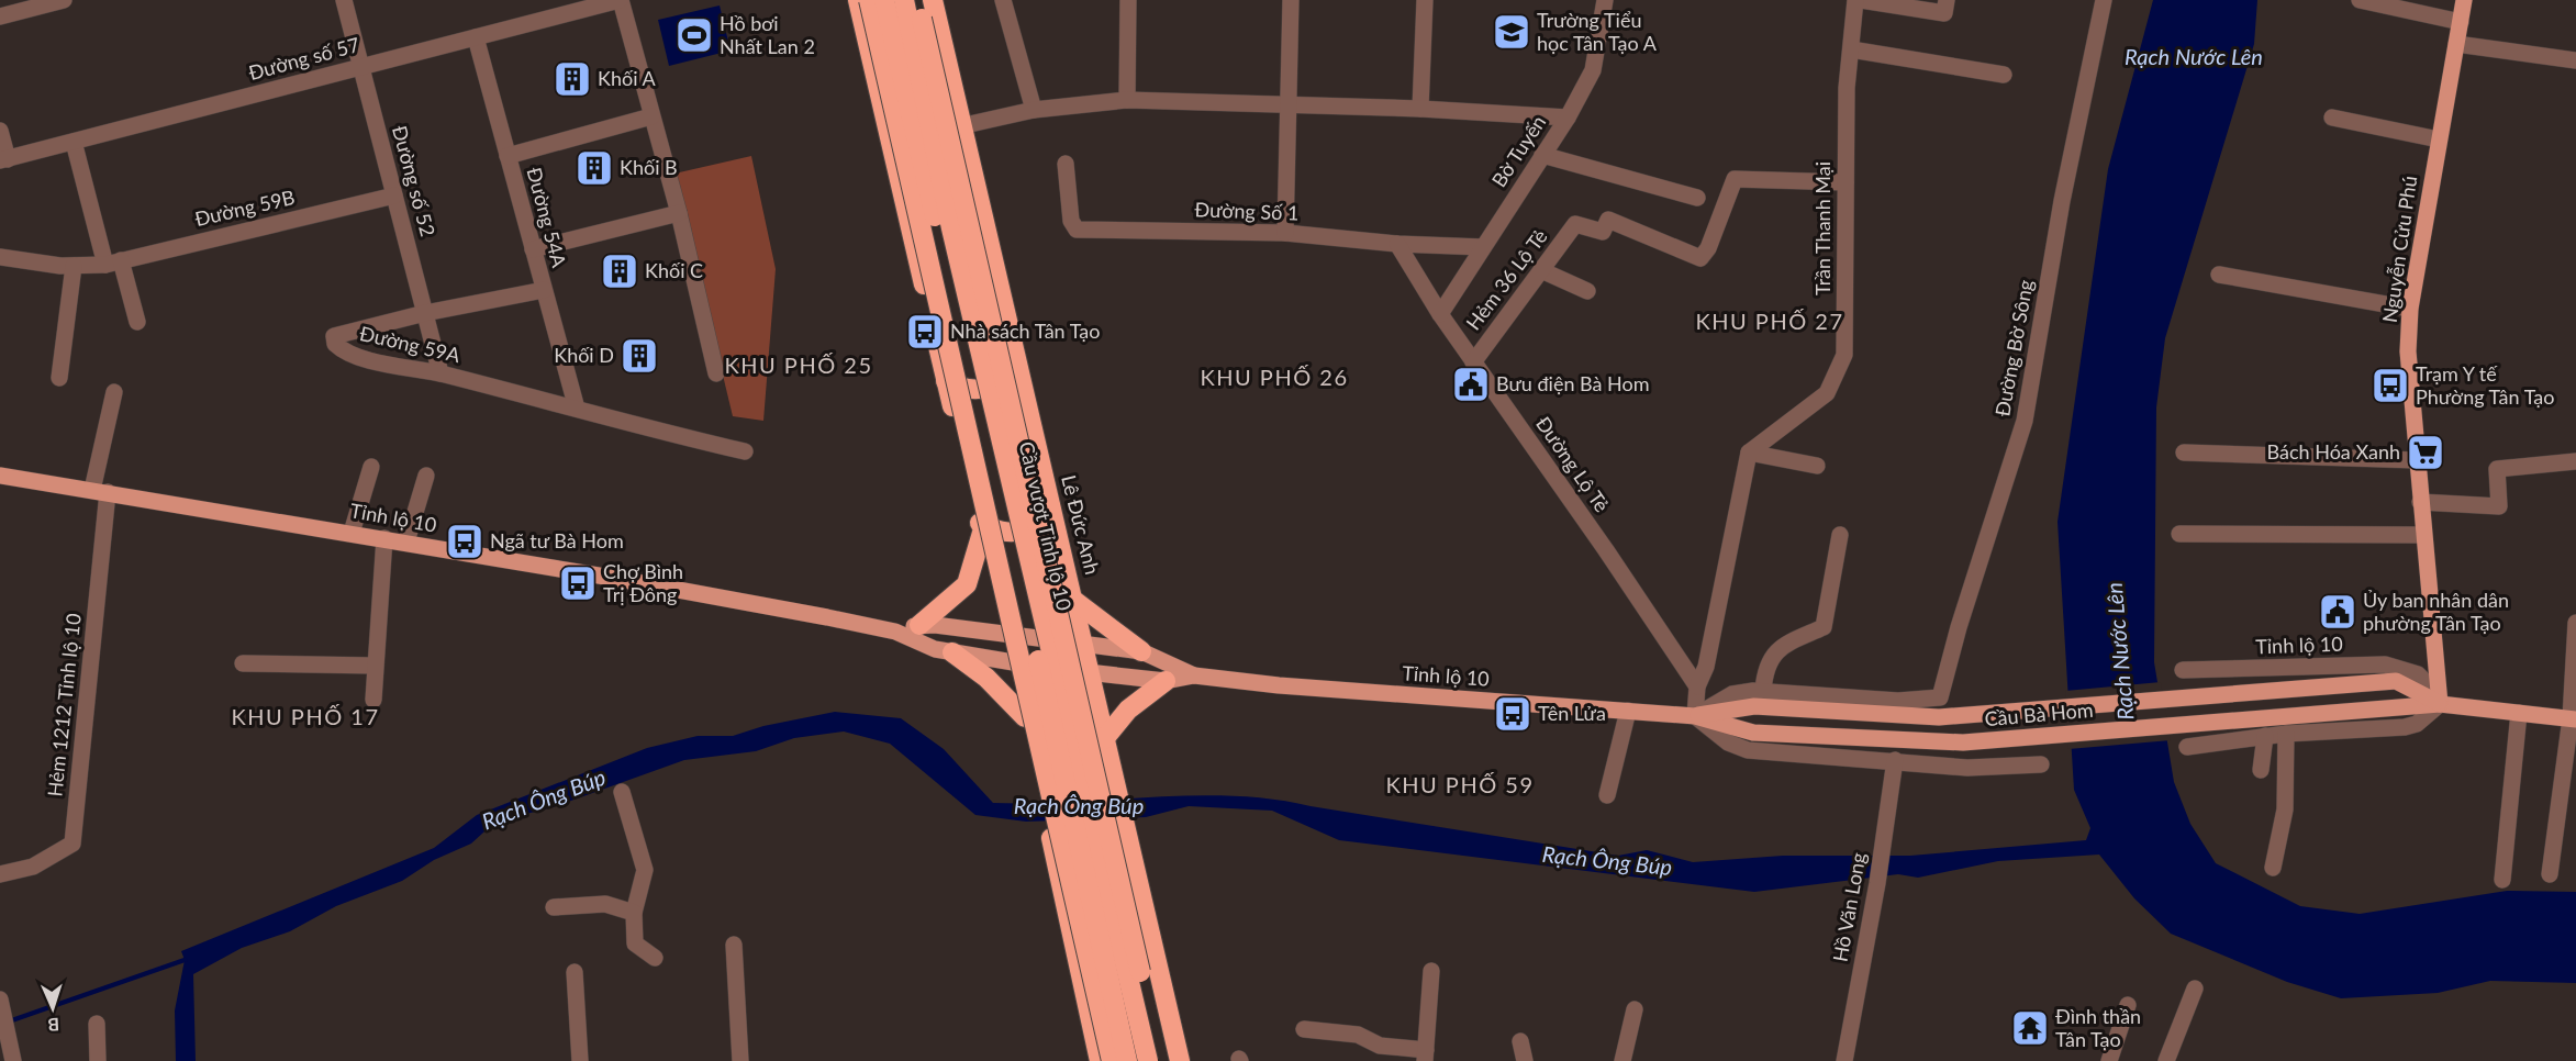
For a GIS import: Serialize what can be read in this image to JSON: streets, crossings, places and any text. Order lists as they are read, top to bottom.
{
  "streets": {
    "highway": ["Lê Đức Anh", "Cầu vượt Tỉnh lộ 10"],
    "main road": ["Nguyễn Cửu Phú", "Tỉnh lộ 10", "Cầu Bà Hom"],
    "street": [
      "Đường số 57",
      "Bờ Tuyến",
      "Đường số 52",
      "Đường 59B",
      "Đường Số 1",
      "Đường 54A",
      "Trần Thanh Mại",
      "Hẻm 36 Lộ Tẻ",
      "Đường 59A",
      "Đường Bờ Sông",
      "Đường Lộ Tẻ",
      "Hẻm 1212 Tỉnh lộ 10",
      "Hồ Văn Long"
    ]
  },
  "crossings": [
    ["Đường số 57", "Đường số 52"],
    ["Đường số 57", "Đường 54A"],
    ["Bờ Tuyến", "Đường Số 1"],
    ["Bờ Tuyến", "Đường Lộ Tẻ"],
    ["Đường số 52", "Đường 59B"],
    ["Đường số 52", "Đường 59A"],
    ["Đường Số 1", "Đường Lộ Tẻ"],
    ["Đường 54A", "Đường 59A"],
    ["Trần Thanh Mại", "Hẻm 36 Lộ Tẻ"],
    ["Nguyễn Cửu Phú", "Tỉnh lộ 10"],
    ["Nguyễn Cửu Phú", "Cầu Bà Hom"],
    ["Hẻm 36 Lộ Tẻ", "Đường Lộ Tẻ"],
    ["Tỉnh lộ 10", "Lê Đức Anh"],
    ["Tỉnh lộ 10", "Hẻm 1212 Tỉnh lộ 10"],
    ["Tỉnh lộ 10", "Cầu Bà Hom"]
  ],
  "districts": [
    "KHU PHỐ 27",
    "KHU PHỐ 25",
    "KHU PHỐ 26",
    "KHU PHỐ 17",
    "KHU PHỐ 59"
  ],
  "water": ["Rạch Nước Lên", "Rạch Ông Búp"],
  "places": {
    "school or university": ["Trường Tiểu học Tân Tạo A"],
    "sports": ["Hồ bơi Nhất Lan 2"],
    "building": [
      "Khối A",
      "Khối B",
      "Khối C",
      "Khối D"
    ],
    "bus stop": [
      "Nhà sách Tân Tạo",
      "Trạm Y tế Phường Tân Tạo",
      "Ngã tư Bà Hom",
      "Chợ Bình Trị Đông",
      "Tên Lửa"
    ],
    "public building": ["Bưu điện Bà Hom", "Ủy ban nhân dân phường Tân Tạo"],
    "supermarket": ["Bách Hóa Xanh"],
    "temple": ["Đình thần Tân Tạo"]
  },
  "north": "bottom"
}
